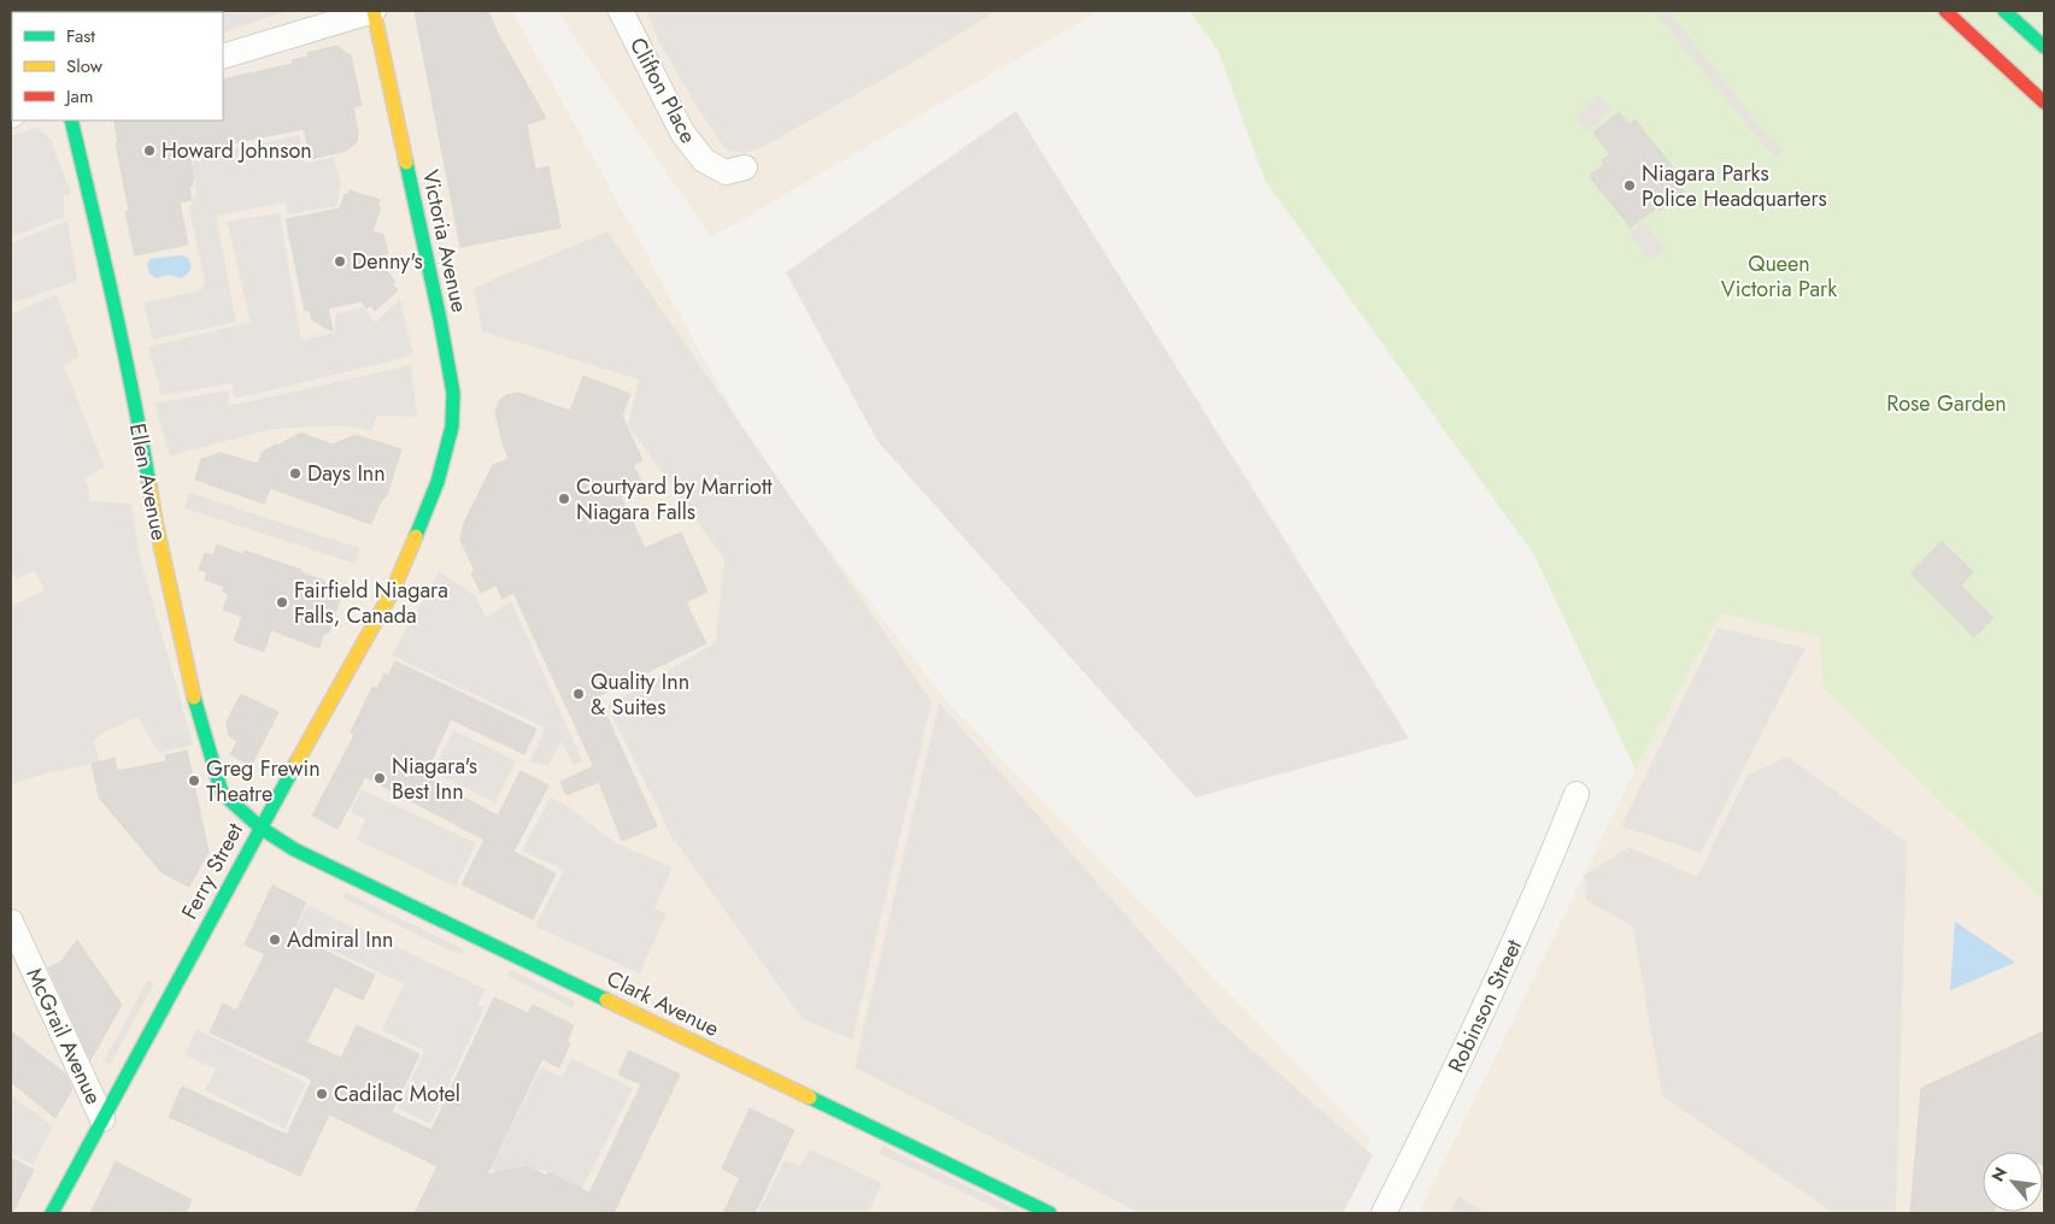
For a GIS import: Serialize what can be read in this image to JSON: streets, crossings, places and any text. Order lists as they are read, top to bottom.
{
  "streets": {
    "street": [
      "Clifton Place",
      "Victoria Avenue",
      "Ellen Avenue",
      "Ferry Street",
      "Clark Avenue",
      "Robinson Street",
      "McGrail Avenue"
    ]
  },
  "crossings": [
    ["Victoria Avenue", "Ferry Street"],
    ["Ellen Avenue", "Ferry Street"],
    ["Ellen Avenue", "Clark Avenue"],
    ["Ferry Street", "Clark Avenue"],
    ["Ferry Street", "McGrail Avenue"]
  ],
  "parks": ["Queen Victoria Park", "Rose Garden"],
  "places": [
    "Howard Johnson",
    "Niagara Parks Police Headquarters",
    "Denny's",
    "Days Inn",
    "Courtyard by Marriott Niagara Falls",
    "Fairfield Niagara Falls, Canada",
    "Quality Inn & Suites",
    "Niagara's Best Inn",
    "Greg Frewin Theatre",
    "Admiral Inn",
    "Cadilac Motel"
  ],
  "legend": ["Fast", "Slow", "Jam"],
  "north": "top left"
}
